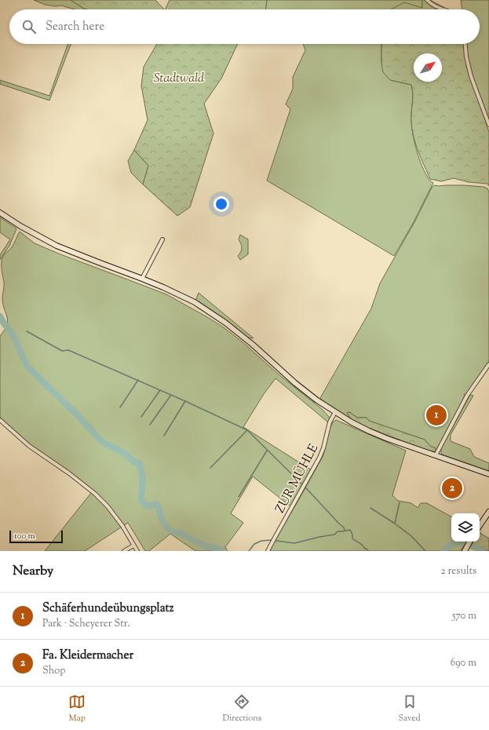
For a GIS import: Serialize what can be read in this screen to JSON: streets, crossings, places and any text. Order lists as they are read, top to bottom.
{
  "streets": {
    "street": ["ZUR MÜHLE"]
  },
  "parks": ["Stadtwald"],
  "scale_bar": "100 m",
  "north": "top right",
  "page": {
    "search": "Search here",
    "pins": ["1", "2"],
    "scale": "100 m",
    "heading": ["Nearby", "2 results"],
    "list": [
      {
        "mark": "1",
        "name": "Schäferhundeübungsplatz",
        "note": "Park · Scheyerer Str.",
        "value": "570 m"
      },
      {
        "mark": "2",
        "name": "Fa. Kleidermacher",
        "note": "Shop",
        "value": "690 m"
      }
    ],
    "nav": ["Map", "Directions", "Saved"]
  }
}
